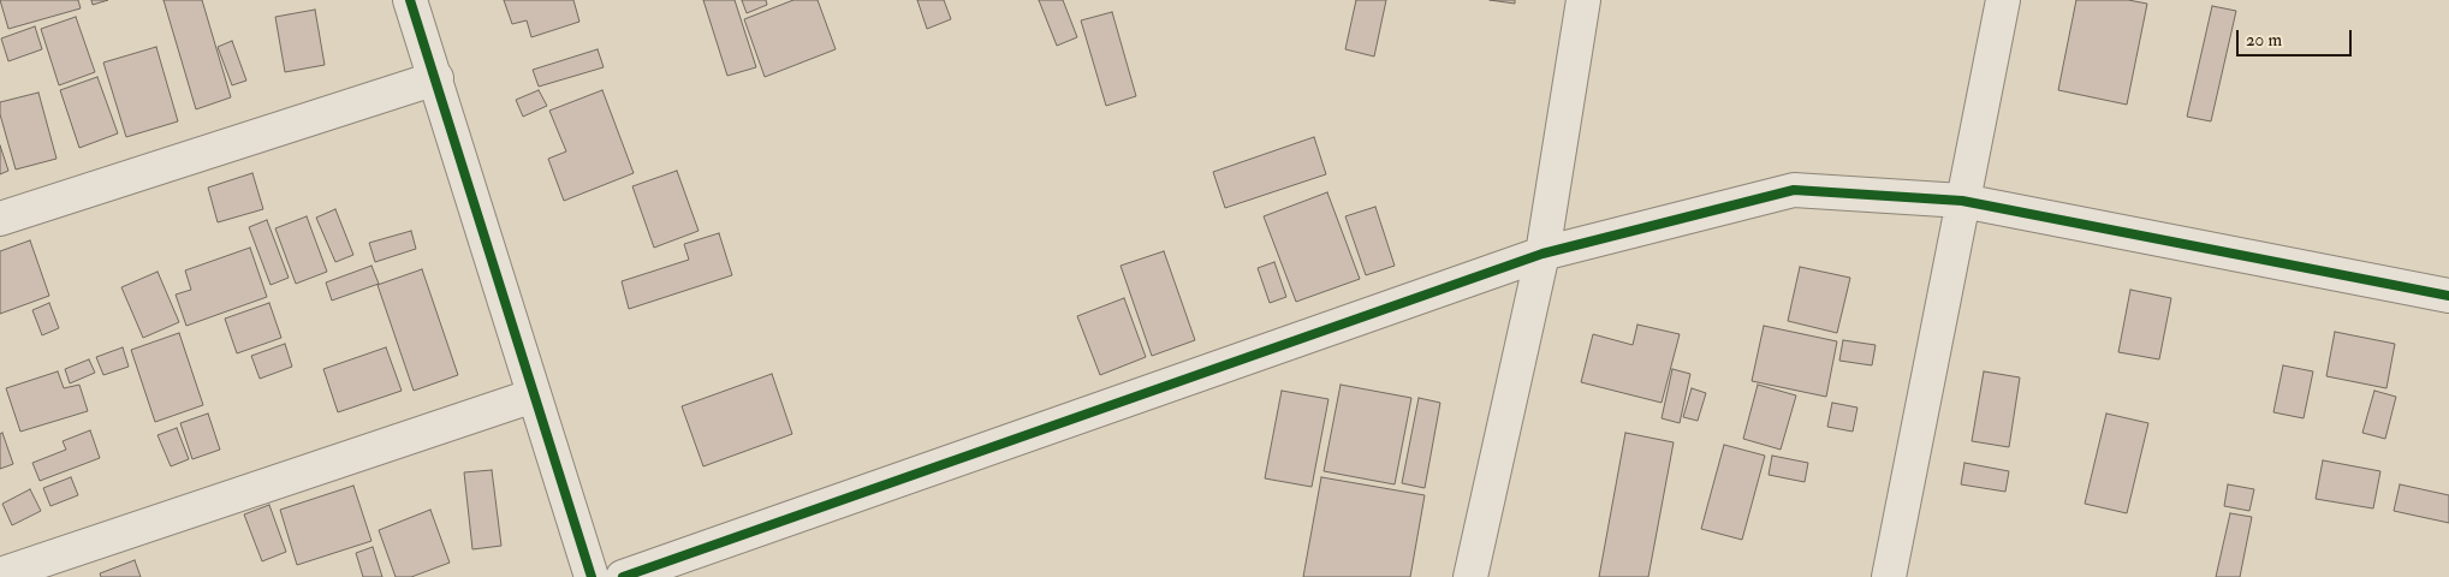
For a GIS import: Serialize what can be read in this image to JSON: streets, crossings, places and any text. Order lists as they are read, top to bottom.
{
  "scale_bar": "20 m"
}
